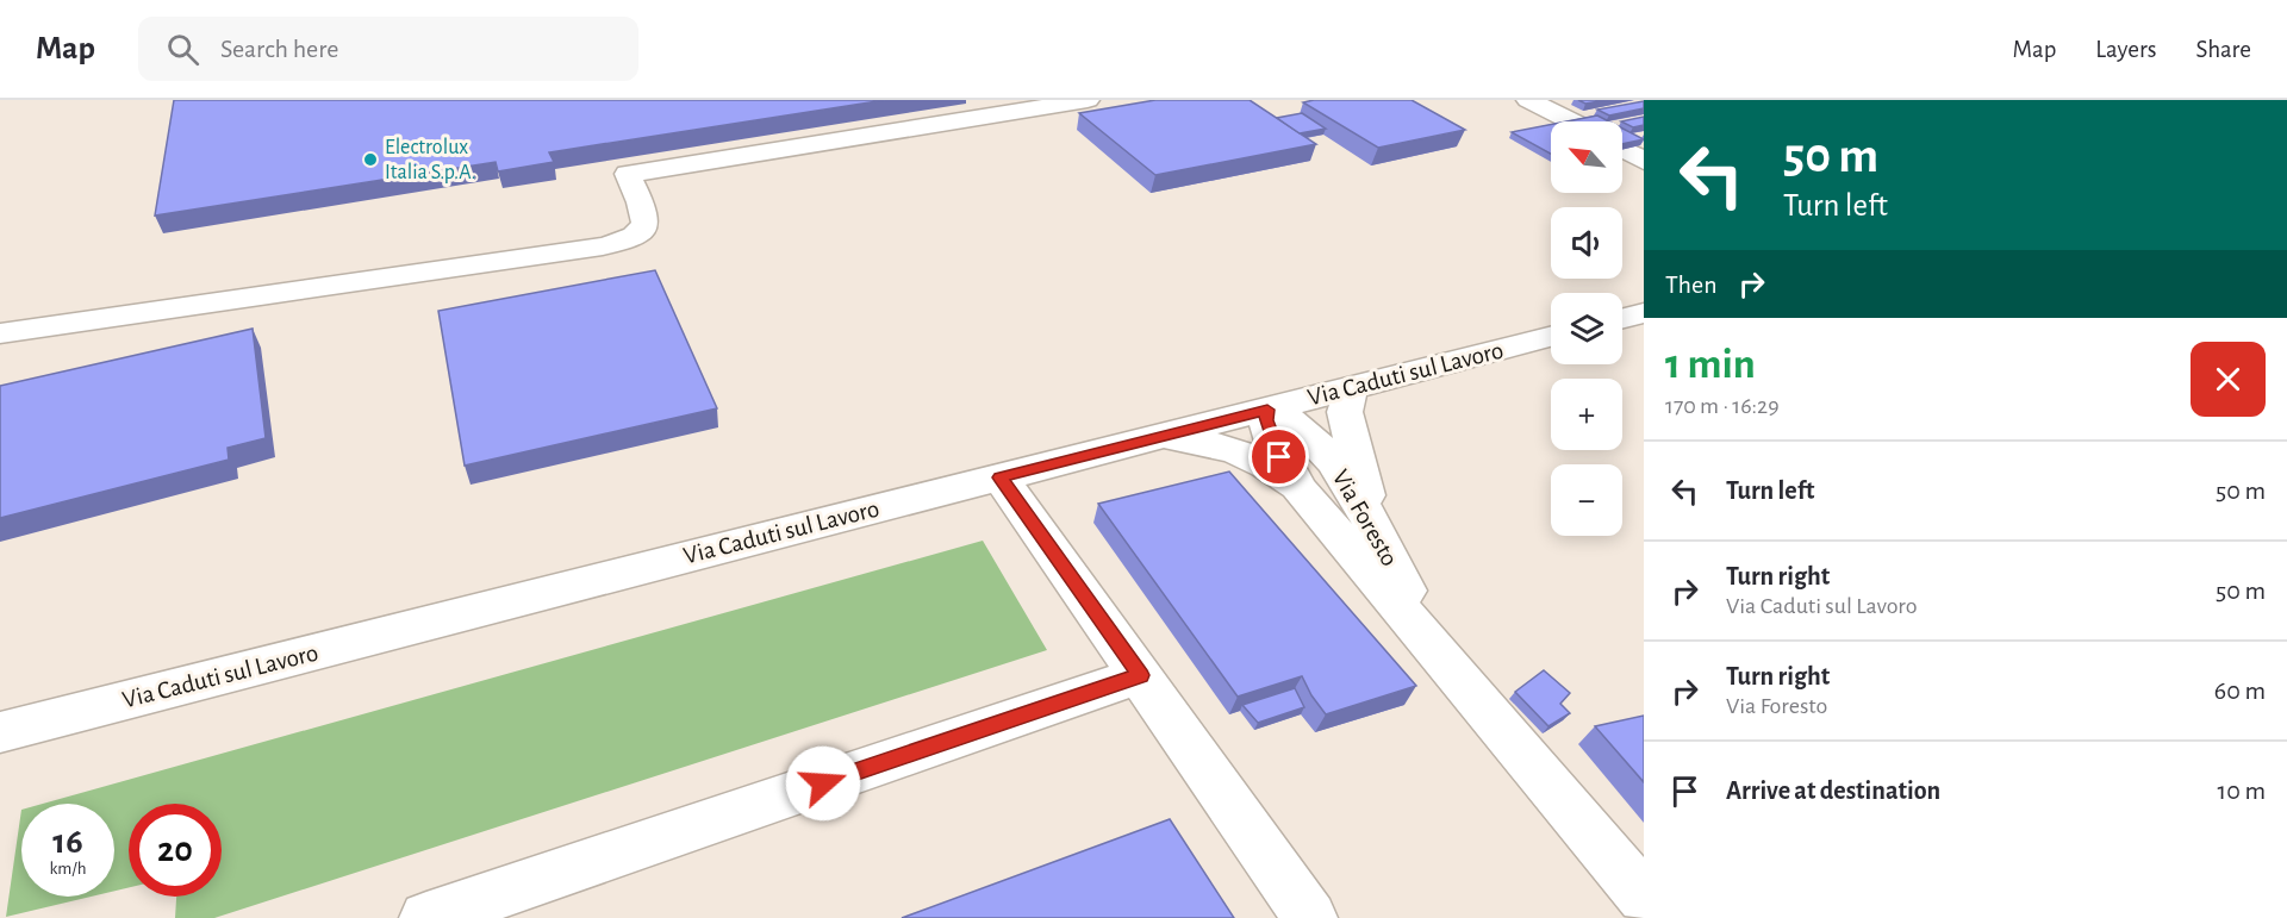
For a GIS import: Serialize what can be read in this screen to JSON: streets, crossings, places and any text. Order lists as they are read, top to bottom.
{
  "streets": {
    "street": ["Via Caduti sul Lavoro", "Via Foresto"]
  },
  "crossings": [
    ["Via Caduti sul Lavoro", "Via Foresto"]
  ],
  "places": ["Electrolux Italia S.p.A."],
  "north": "top left",
  "page": {
    "header": "Map",
    "search": "Search here",
    "nav": ["Map", "Layers", "Share"],
    "turn": ["50 m", "Turn left"],
    "map_buttons": ["+", "−"],
    "then": "Then",
    "heading": ["1 min", "170 m · 16:29"],
    "list": [
      {
        "name": "Turn left",
        "value": "50 m"
      },
      {
        "name": "Turn right",
        "note": "Via Caduti sul Lavoro",
        "value": "50 m"
      },
      {
        "name": "Turn right",
        "note": "Via Foresto",
        "value": "60 m"
      },
      {
        "name": "Arrive at destination",
        "value": "10 m"
      }
    ],
    "speed": "16 km/h",
    "limit": "20"
  }
}
